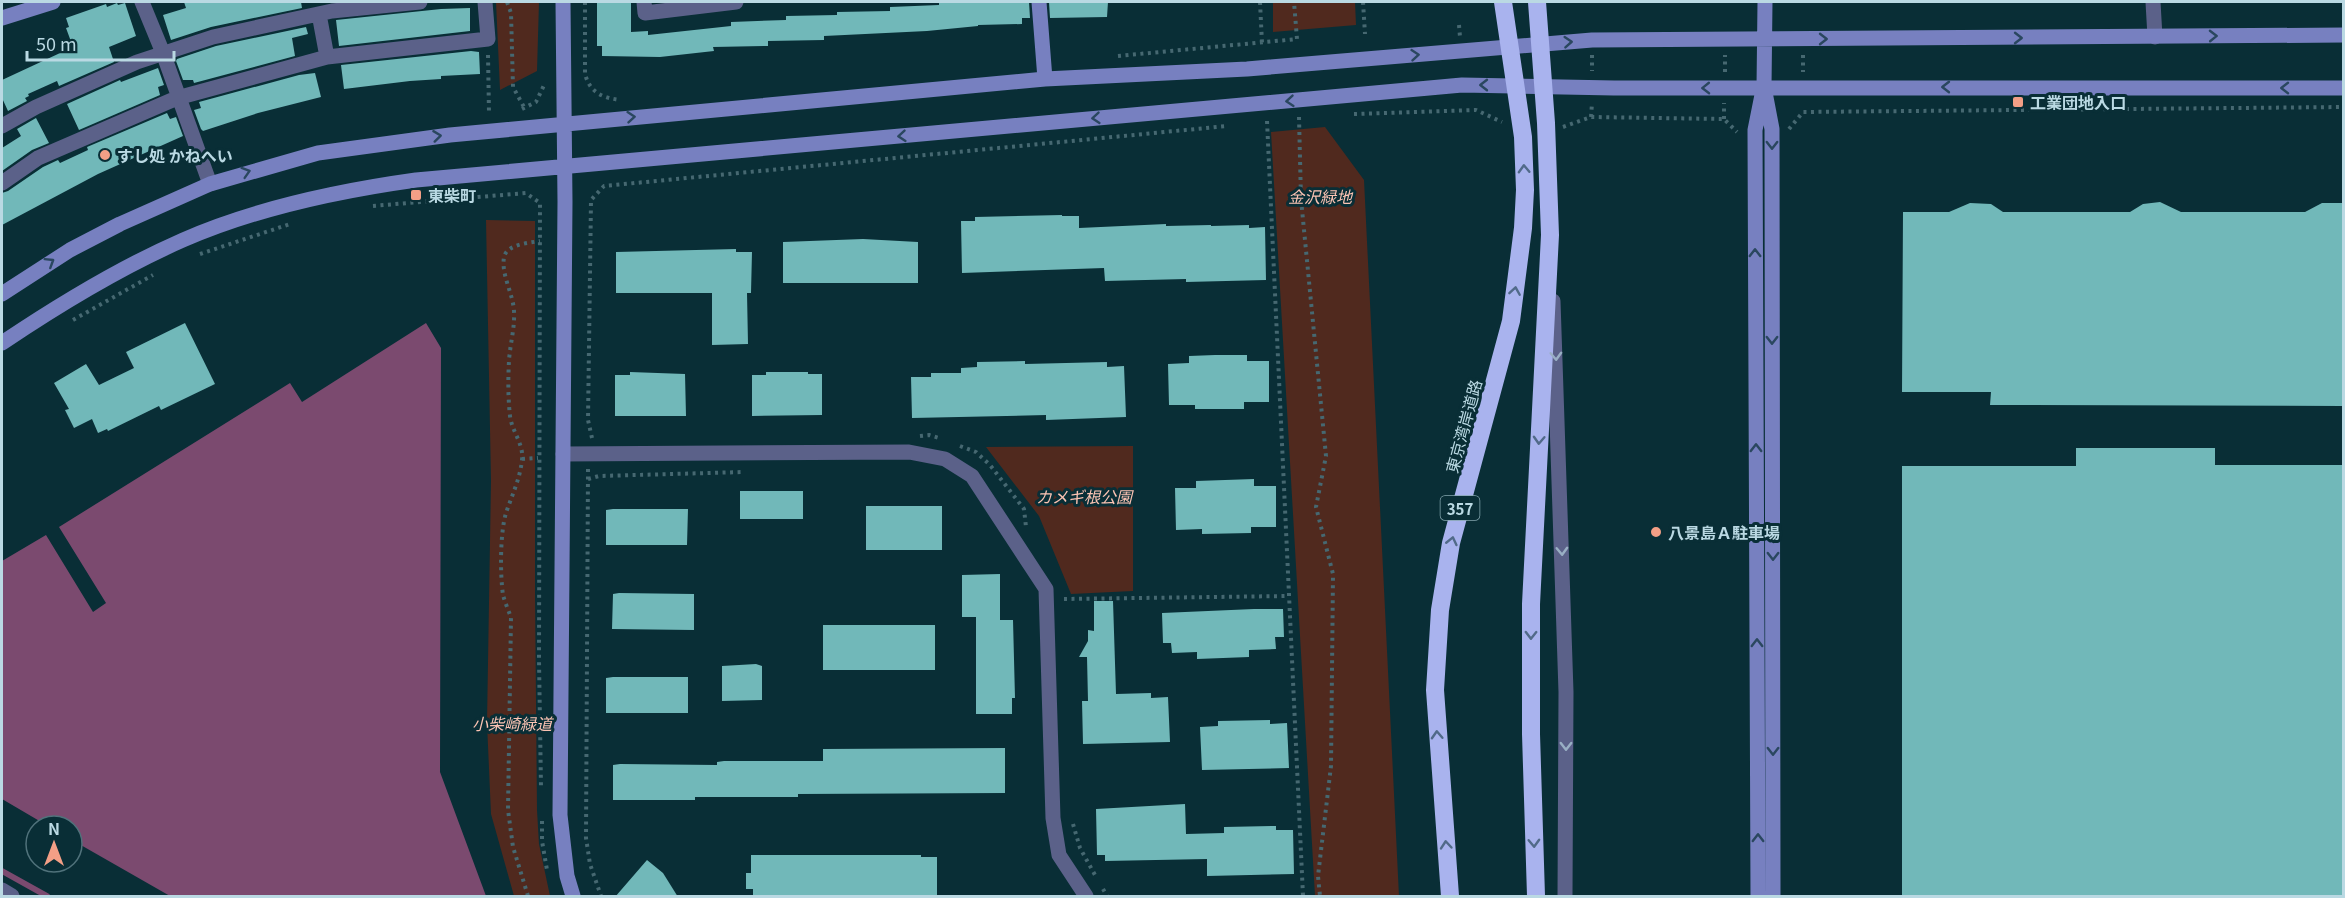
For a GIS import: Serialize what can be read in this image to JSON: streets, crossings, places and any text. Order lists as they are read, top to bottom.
{
  "streets": {
    "highway": ["東京湾岸道路", "357"]
  },
  "parks": ["金沢緑地", "カメギ根公園", "小柴崎緑道"],
  "places": {
    "transit": ["工業団地入口", "東柴町"],
    "other": ["すし処 かねへい", "八景島Ａ駐車場"]
  },
  "scale_bar": "50 m",
  "north": "top"
}
